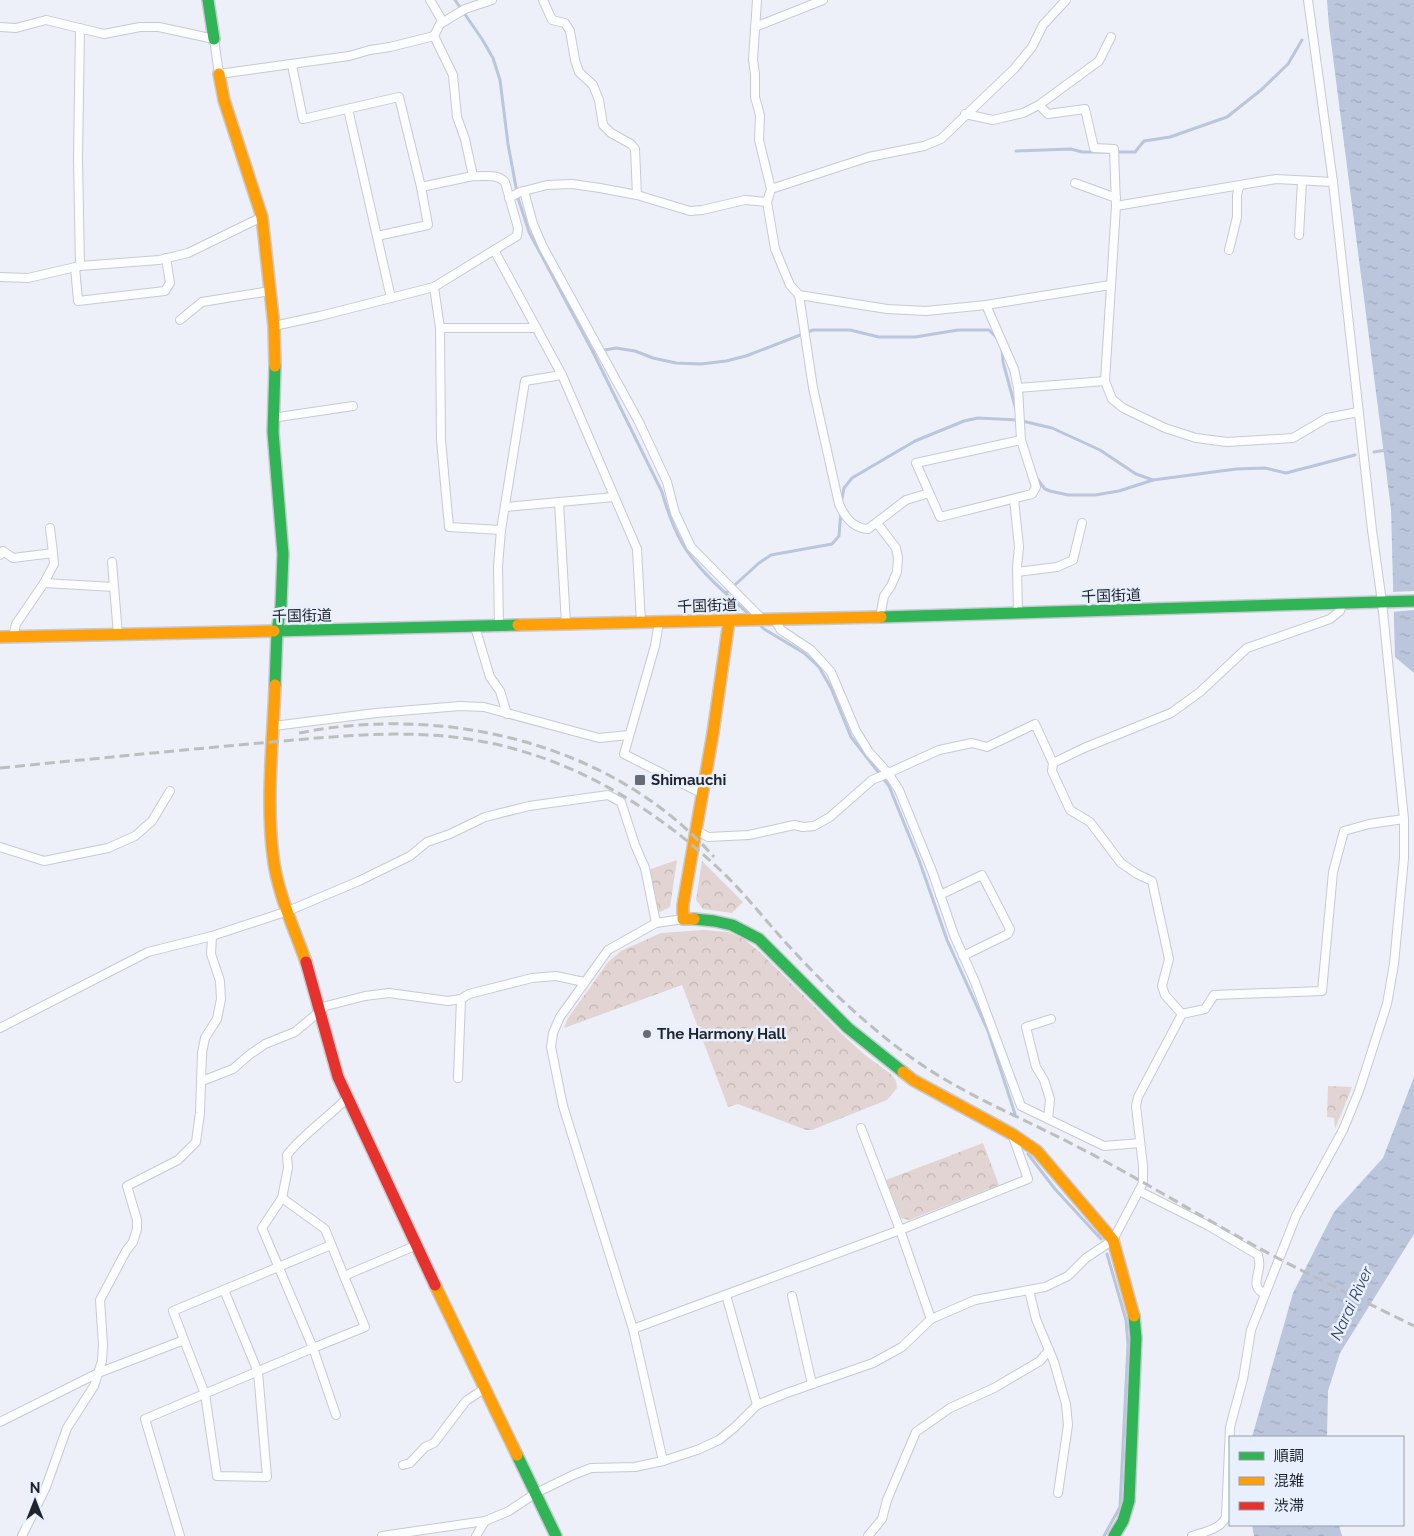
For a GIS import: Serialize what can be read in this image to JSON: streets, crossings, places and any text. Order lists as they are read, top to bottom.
{
  "streets": {
    "street": ["千国街道"]
  },
  "water": ["Narai River"],
  "places": {
    "transit": ["Shimauchi"],
    "other": ["The Harmony Hall"]
  },
  "legend": ["順調", "混雑", "渋滞"],
  "north": "top"
}
